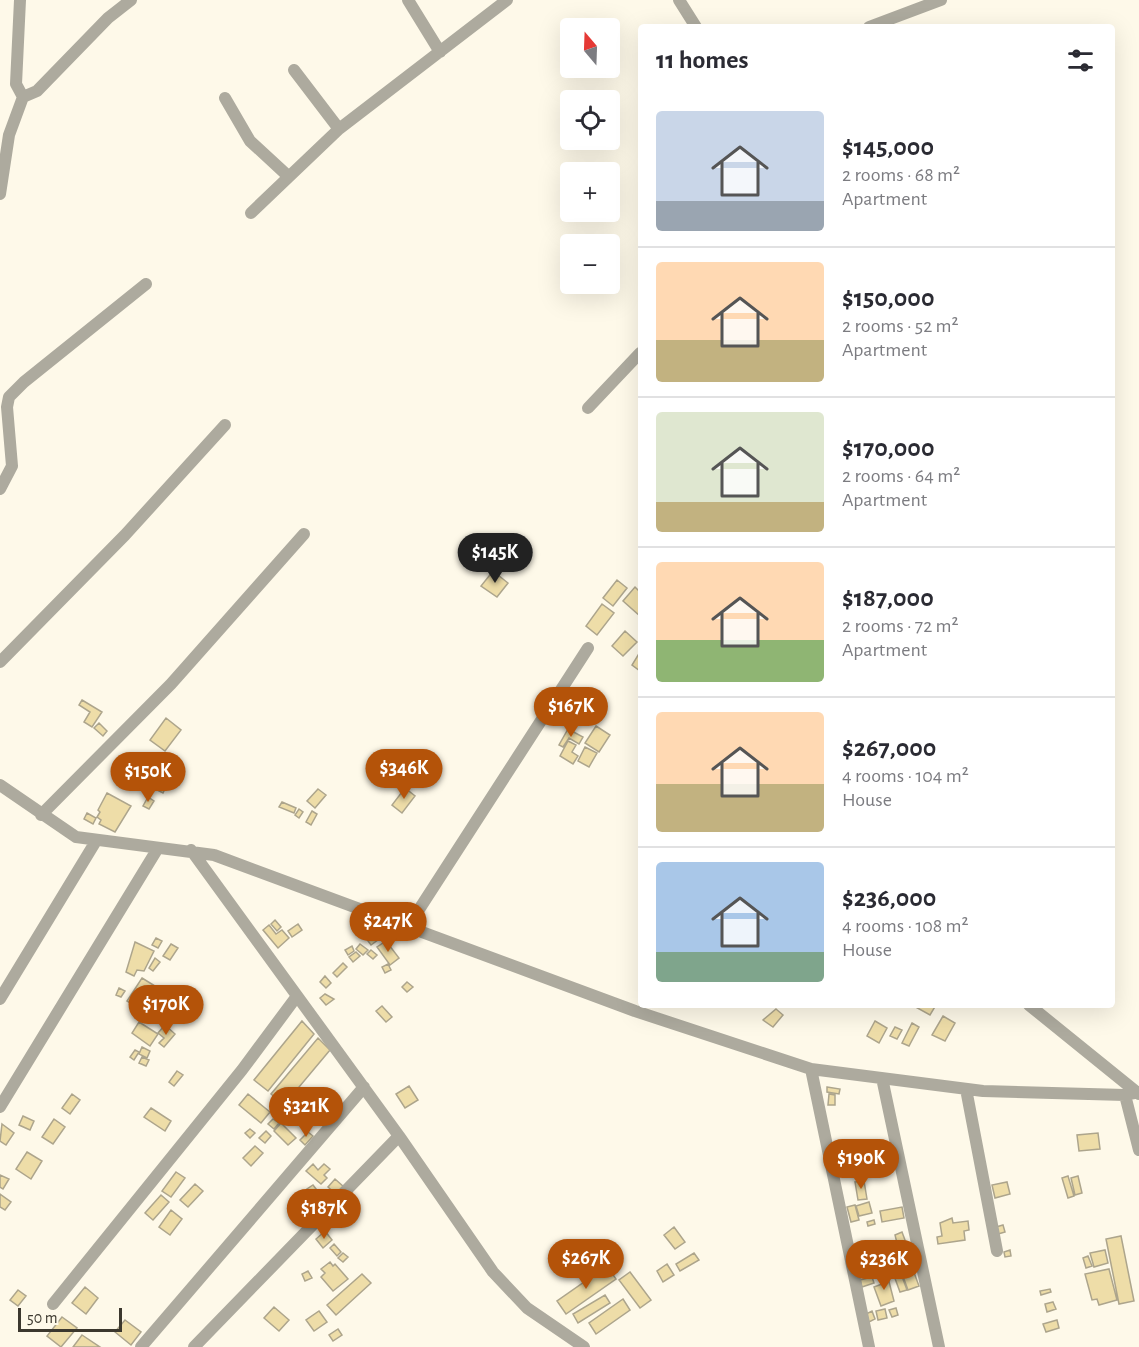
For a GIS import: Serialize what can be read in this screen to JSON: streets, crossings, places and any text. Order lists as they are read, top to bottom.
{
  "scale_bar": "50 m",
  "north": "top",
  "page": {
    "map_buttons": ["+", "−"],
    "heading": "11 homes",
    "list": [
      {
        "name": "$145,000",
        "note": "2 rooms · 68 m² · Apartment"
      },
      {
        "name": "$150,000",
        "note": "2 rooms · 52 m² · Apartment"
      },
      {
        "name": "$170,000",
        "note": "2 rooms · 64 m² · Apartment"
      },
      {
        "name": "$187,000",
        "note": "2 rooms · 72 m² · Apartment"
      },
      {
        "name": "$267,000",
        "note": "4 rooms · 104 m² · House"
      },
      {
        "name": "$236,000",
        "note": "4 rooms · 108 m² · House"
      }
    ],
    "price": [
      "$145K",
      "$167K",
      "$346K",
      "$150K",
      "$247K",
      "$170K",
      "$321K",
      "$190K",
      "$187K",
      "$267K",
      "$236K"
    ],
    "scale": "50 m"
  }
}
